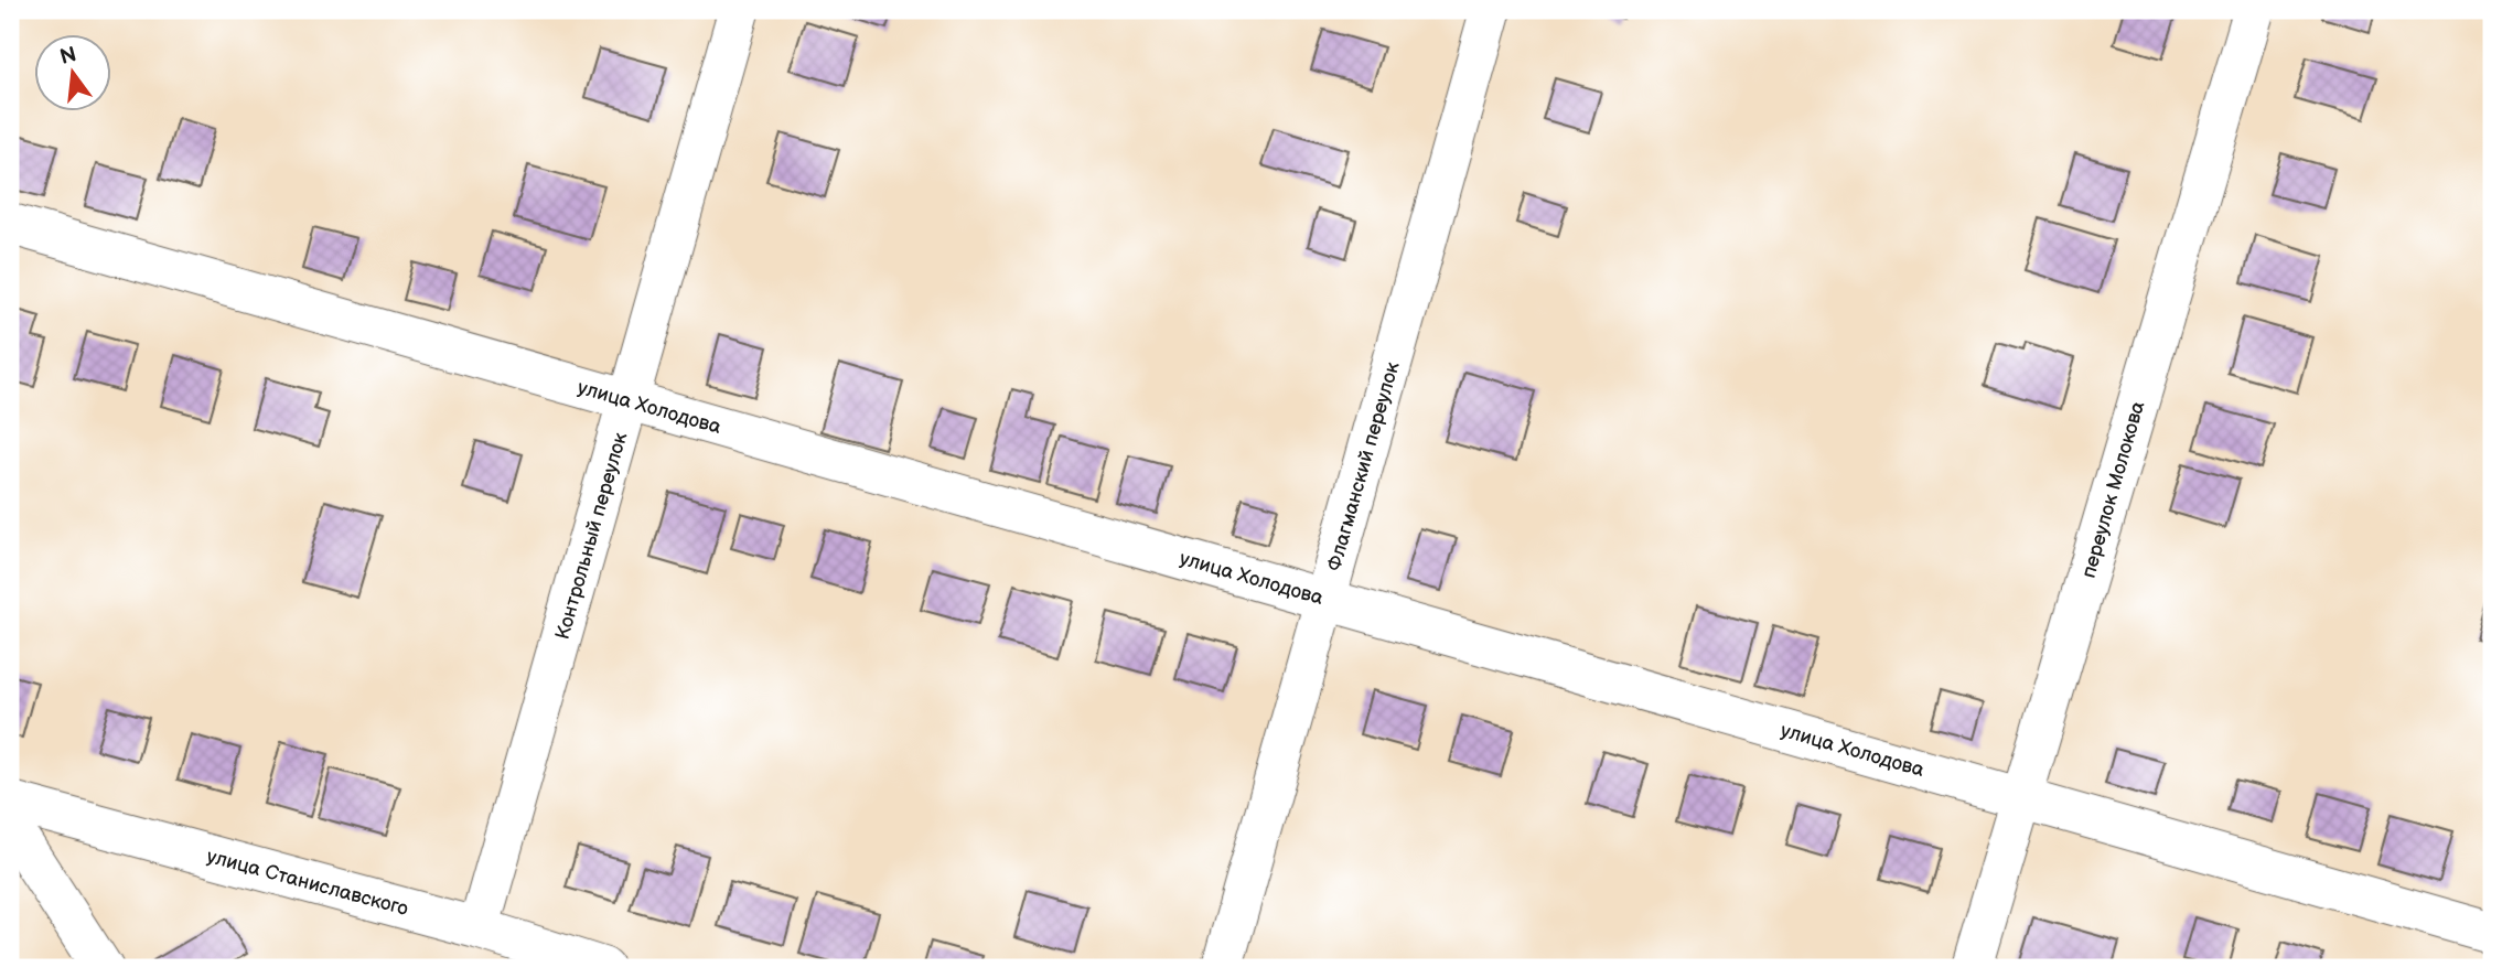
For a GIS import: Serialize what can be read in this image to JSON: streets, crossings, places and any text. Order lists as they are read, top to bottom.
{
  "streets": {
    "street": [
      "улица Холодова",
      "Флагманский переулок",
      "переулок Молокова",
      "Контрольный переулок",
      "улица Станиславского"
    ]
  },
  "crossings": [
    ["улица Холодова", "Флагманский переулок"],
    ["улица Холодова", "переулок Молокова"],
    ["улица Холодова", "Контрольный переулок"],
    ["Контрольный переулок", "улица Станиславского"]
  ],
  "north": "top"
}
